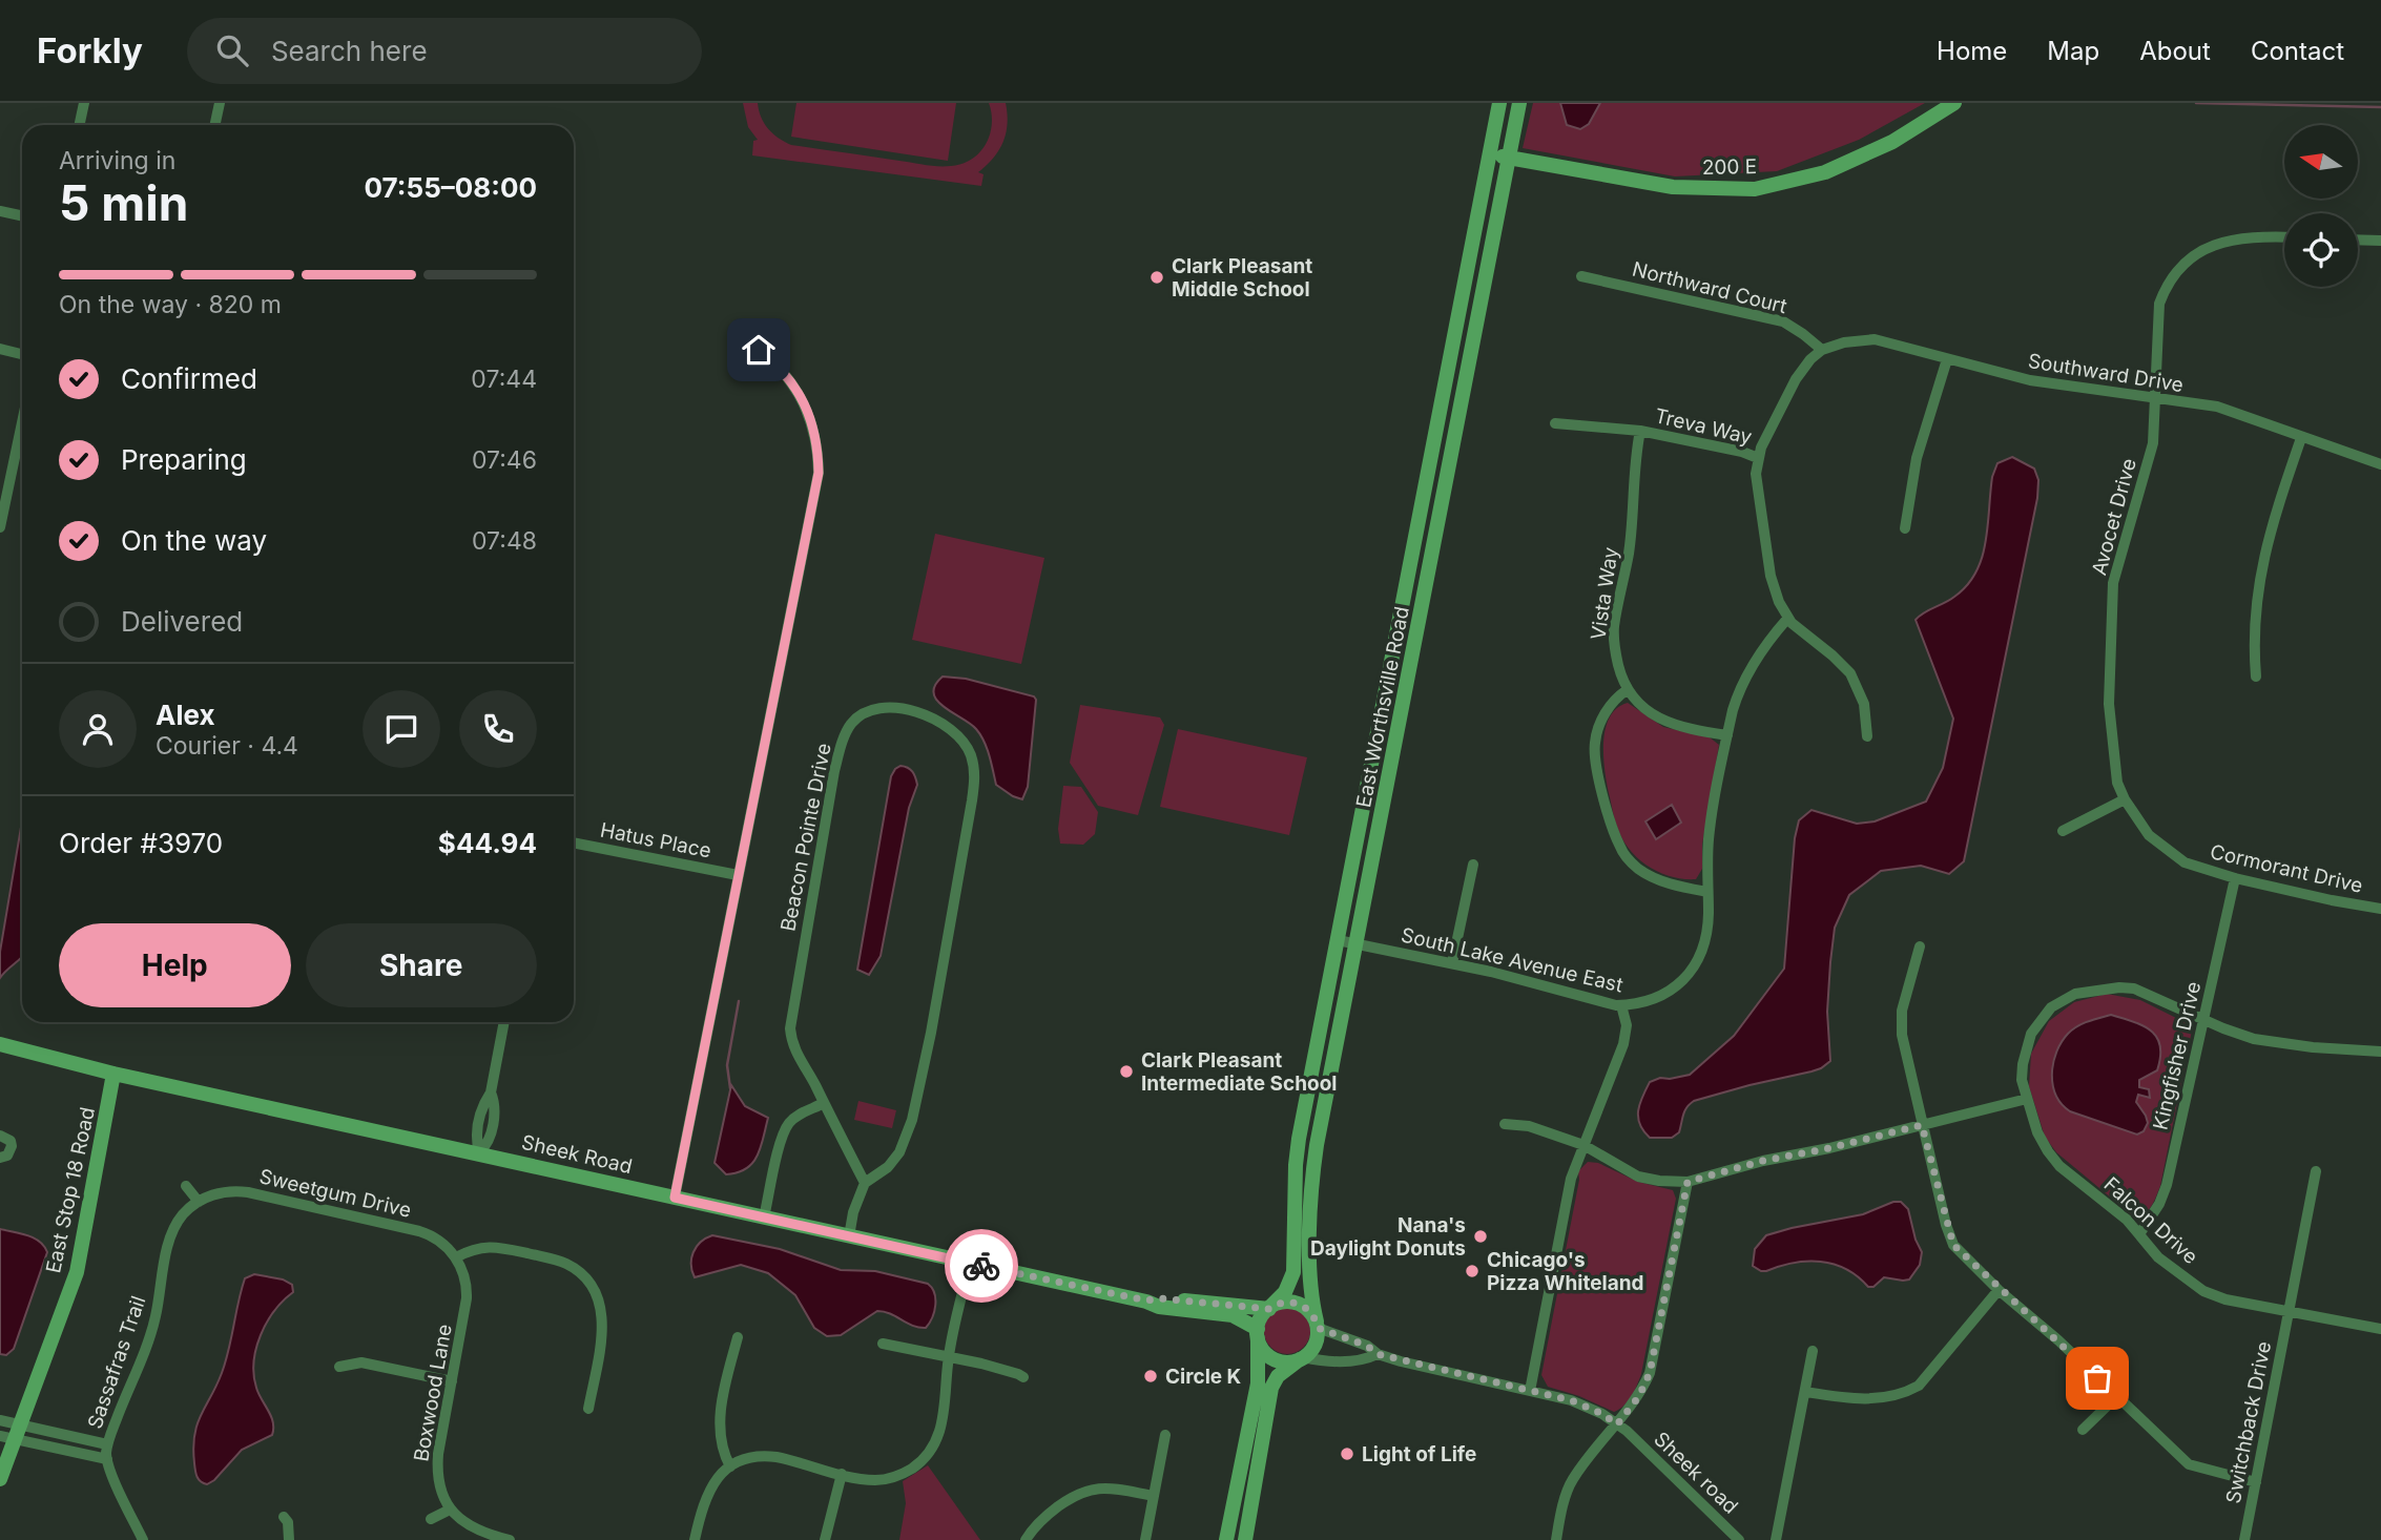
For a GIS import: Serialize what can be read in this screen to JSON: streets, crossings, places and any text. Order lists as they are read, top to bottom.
{
  "streets": {
    "main road": [
      "200 E",
      "East Worthsville Road",
      "Sheek Road",
      "East Stop 18 Road"
    ],
    "street": [
      "Northward Court",
      "Southward Drive",
      "Treva Way",
      "Avocet Drive",
      "Vista Way",
      "Beacon Pointe Drive",
      "Hatus Place",
      "Cormorant Drive",
      "South Lake Avenue East",
      "Kingfisher Drive",
      "Sweetgum Drive",
      "Falcon Drive",
      "Sassafras Trail",
      "Boxwood Lane",
      "Switchback Drive",
      "Sheek road"
    ]
  },
  "crossings": [
    ["200 E", "East Worthsville Road"],
    ["Northward Court", "Southward Drive"],
    ["Southward Drive", "Avocet Drive"],
    ["Treva Way", "Vista Way"],
    ["Avocet Drive", "Cormorant Drive"],
    ["East Worthsville Road", "South Lake Avenue East"],
    ["East Worthsville Road", "Sheek Road"],
    ["East Worthsville Road", "Sheek road"],
    ["Cormorant Drive", "Kingfisher Drive"],
    ["Kingfisher Drive", "Falcon Drive"],
    ["Sheek Road", "East Stop 18 Road"],
    ["Sheek Road", "Sheek road"],
    ["Sweetgum Drive", "Sassafras Trail"],
    ["Sweetgum Drive", "Boxwood Lane"],
    ["Falcon Drive", "Switchback Drive"]
  ],
  "places": [
    "Clark Pleasant Middle School",
    "Clark Pleasant Intermediate School",
    "Nana's Daylight Donuts",
    "Chicago's Pizza Whiteland",
    "Circle K",
    "Light of Life"
  ],
  "north": "left",
  "page": {
    "header": "Forkly",
    "search": "Search here",
    "nav": [
      "Home",
      "Map",
      "About",
      "Contact"
    ],
    "heading": ["5 min", "Arriving in", "07:55–08:00"],
    "panel": [
      "Alex",
      "Courier · 4.4",
      "Order #3970",
      "$44.94"
    ],
    "bar": "On the way · 820 m",
    "list": [
      ["Confirmed", "07:44"],
      ["Preparing", "07:46"],
      ["On the way", "07:48"],
      "Delivered"
    ],
    "buttons": ["Help", "Share"]
  }
}
